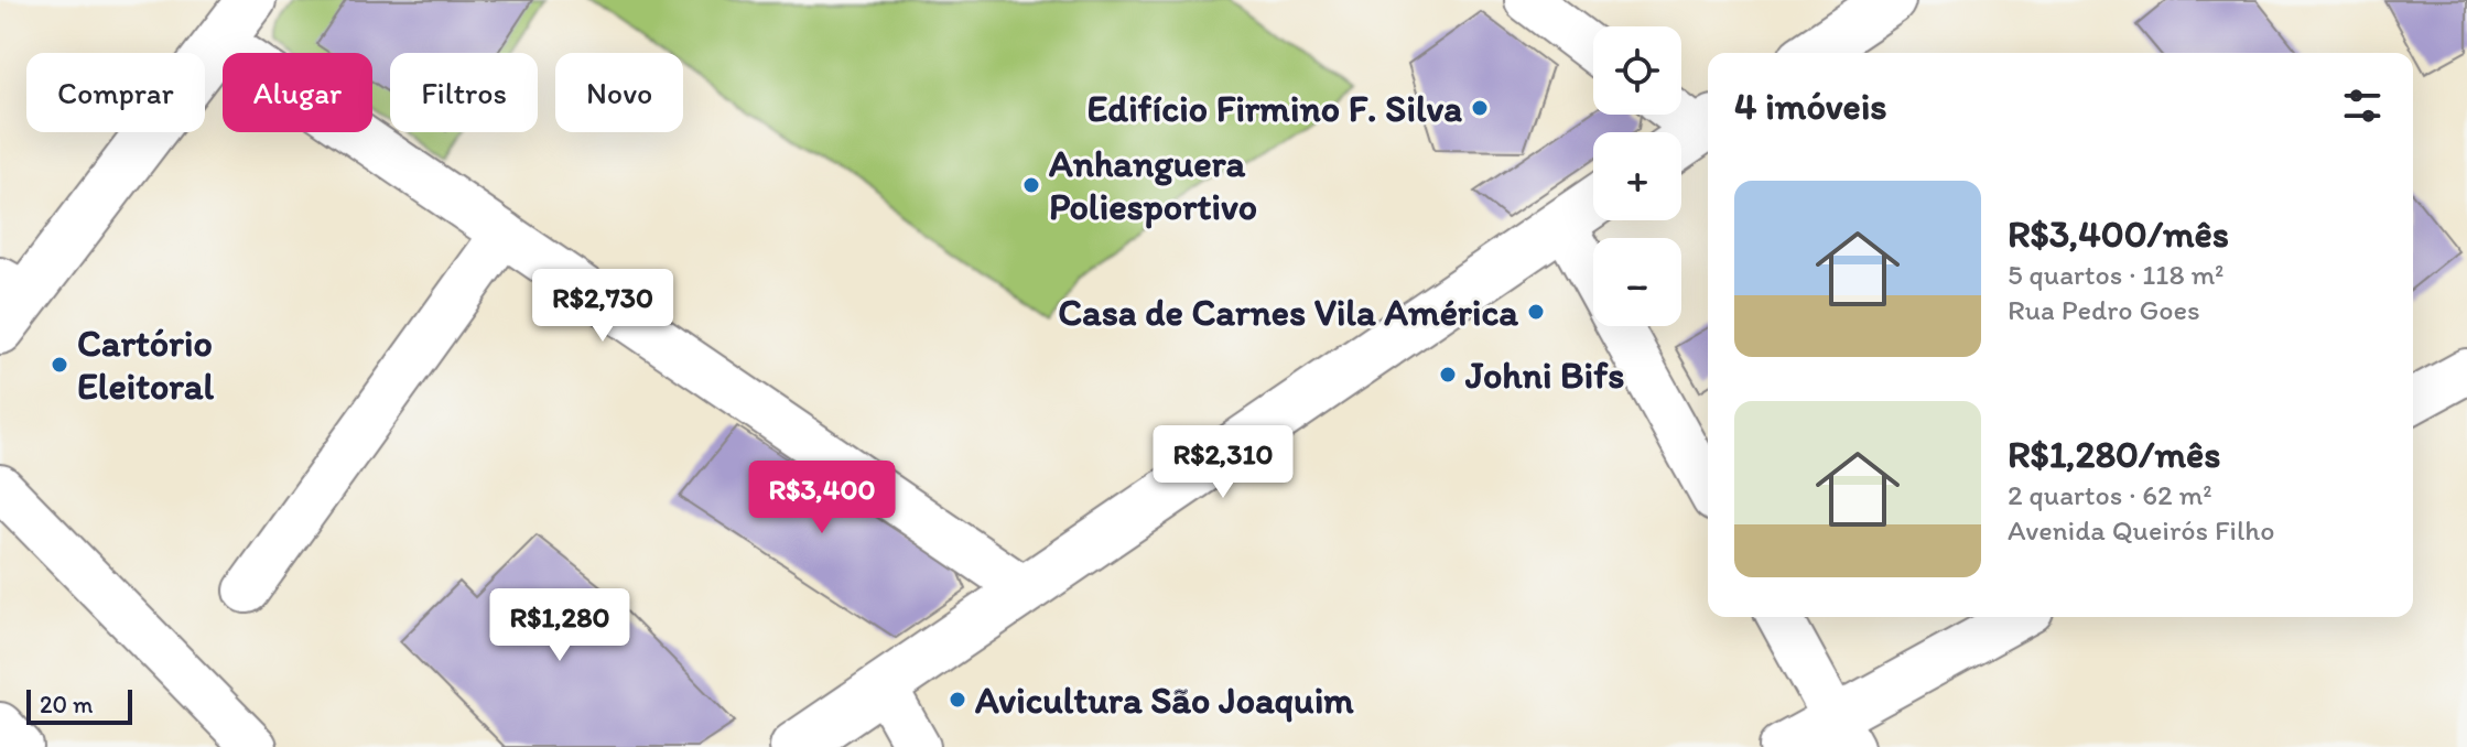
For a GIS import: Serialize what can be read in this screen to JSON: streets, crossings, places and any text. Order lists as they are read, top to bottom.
{
  "places": [
    "Edifício Firmino F. Silva",
    "Anhanguera Poliesportivo",
    "Casa de Carnes Vila América",
    "Cartório Eleitoral",
    "Johni Bifs",
    "Avicultura São Joaquim"
  ],
  "scale_bar": "20 m",
  "page": {
    "map_buttons": ["+", "−"],
    "chip": [
      "Comprar",
      "Alugar",
      "Filtros",
      "Novo"
    ],
    "heading": "4 imóveis",
    "list": [
      {
        "name": "R$3,400/mês",
        "note": "5 quartos · 118 m² · Rua Pedro Goes"
      },
      {
        "name": "R$1,280/mês",
        "note": "2 quartos · 62 m² · Avenida Queirós Filho"
      }
    ],
    "price": [
      "R$2,730",
      "R$2,310",
      "R$3,400",
      "R$1,280"
    ],
    "scale": "20 m"
  }
}
